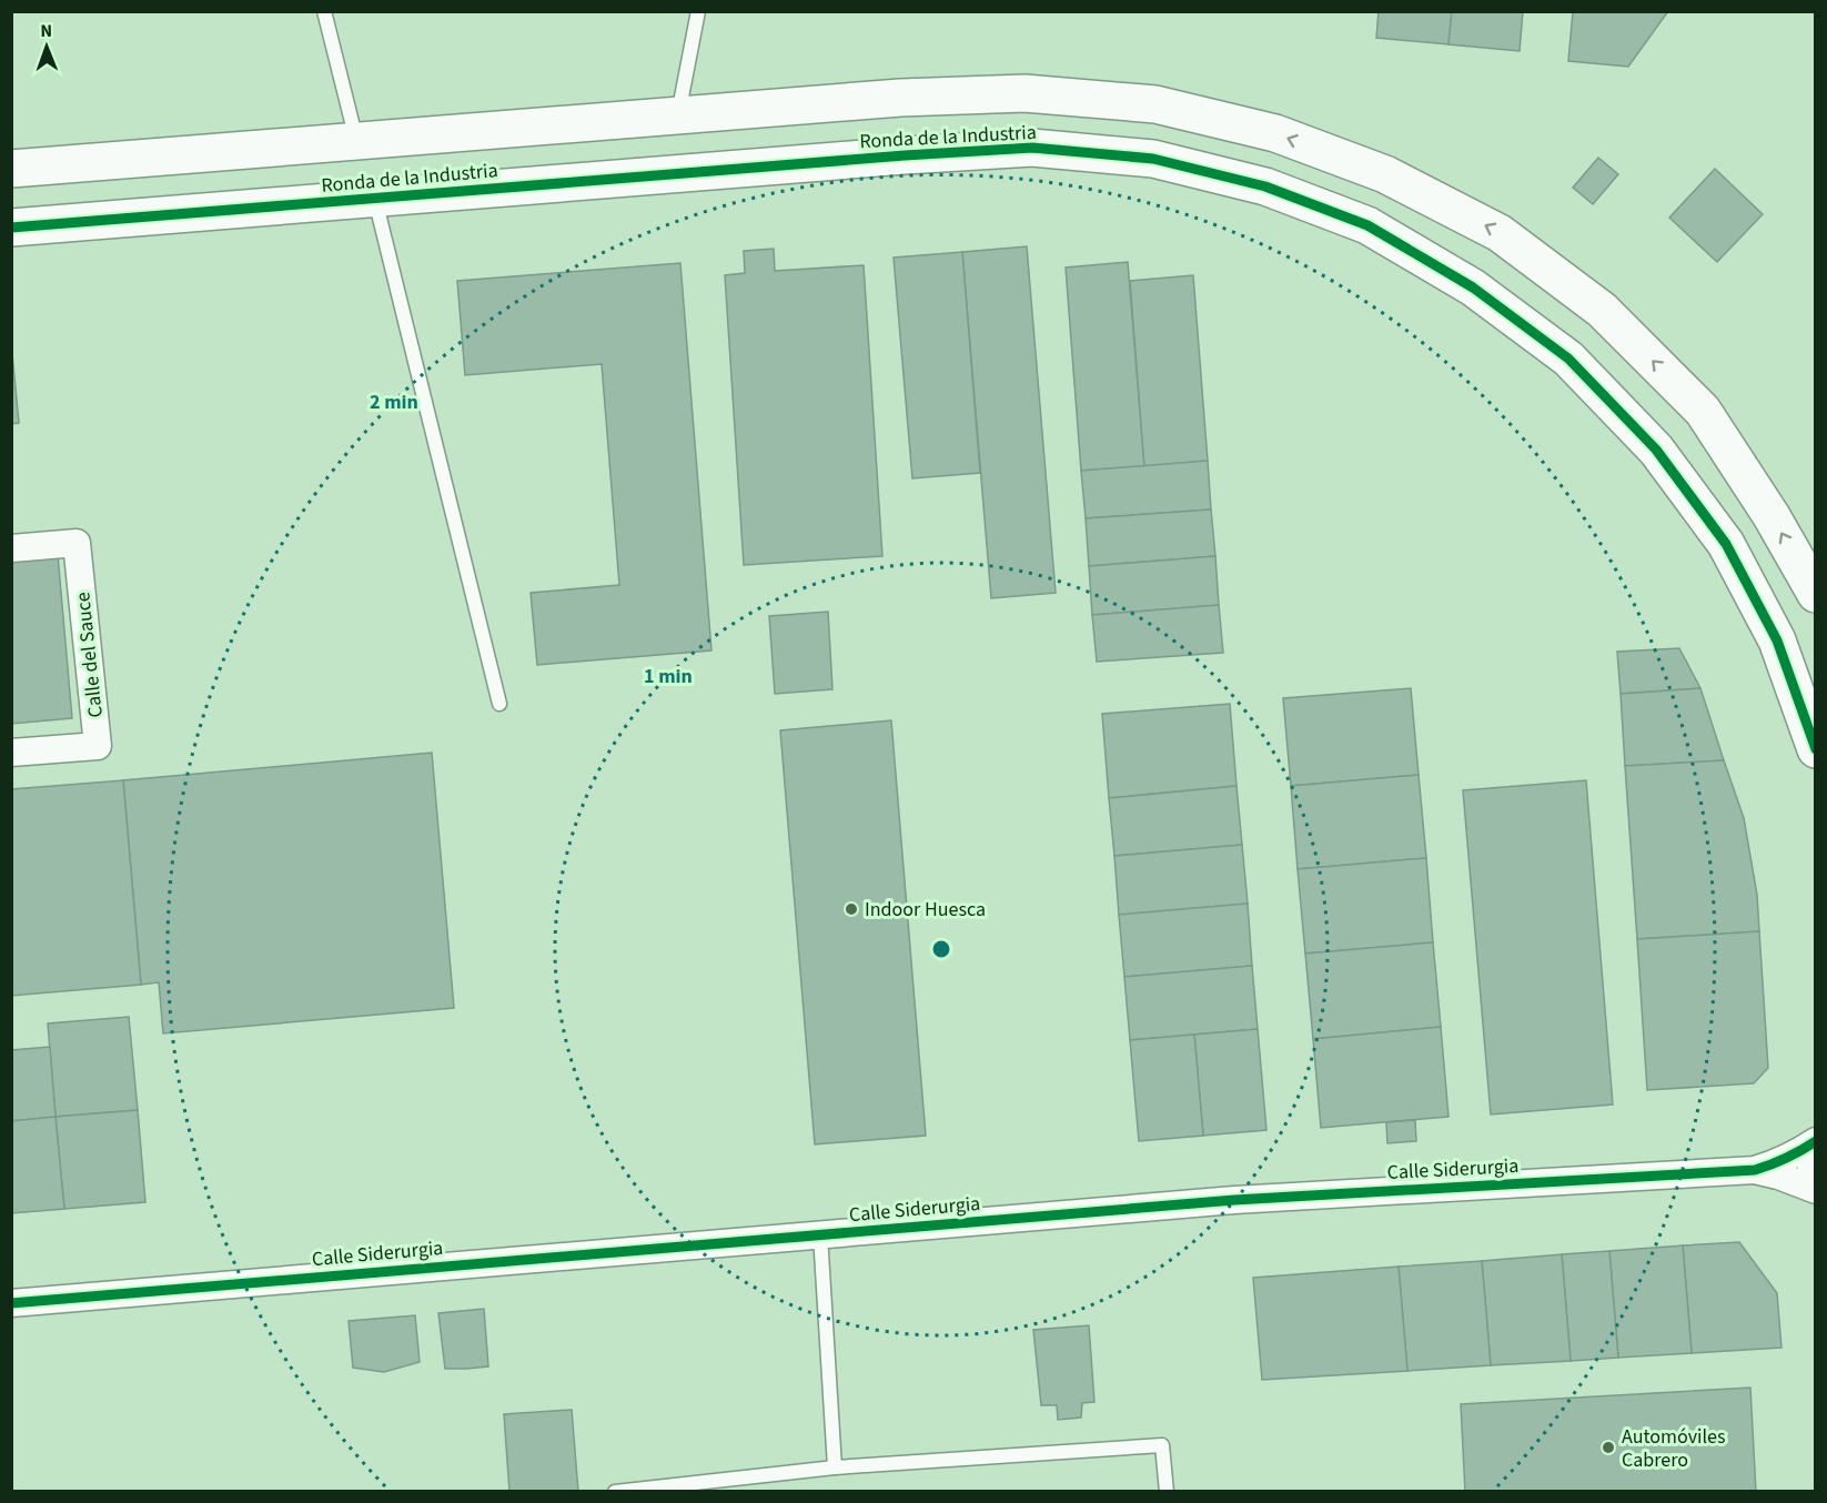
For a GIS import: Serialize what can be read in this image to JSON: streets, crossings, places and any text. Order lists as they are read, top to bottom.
{
  "streets": {
    "street": ["Ronda de la Industria", "Calle del Sauce", "Calle Siderurgia"]
  },
  "places": ["Indoor Huesca", "Automóviles Cabrero"],
  "north": "top",
  "rings": ["2 min", "1 min"]
}
